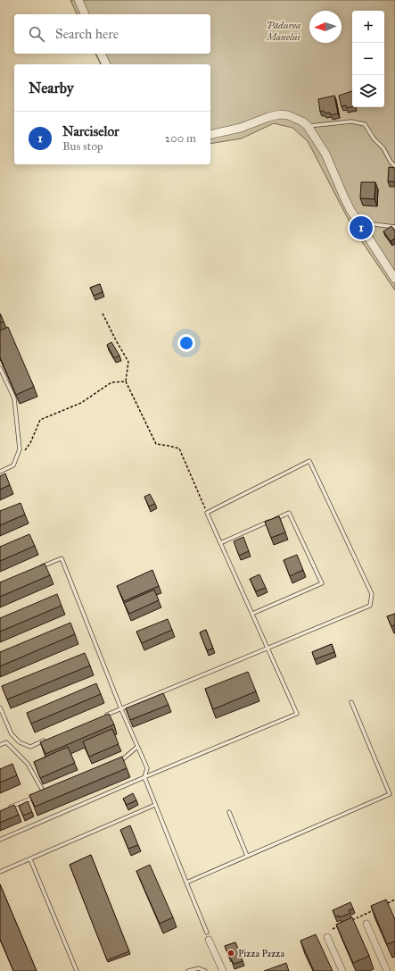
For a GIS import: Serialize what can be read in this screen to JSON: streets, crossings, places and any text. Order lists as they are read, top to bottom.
{
  "parks": ["Pădurea Manelui"],
  "places": ["Pizza Pazza"],
  "north": "left",
  "page": {
    "map_buttons": ["+", "−"],
    "search": "Search here",
    "heading": "Nearby",
    "list": [
      {
        "mark": "1",
        "name": "Narciselor",
        "note": "Bus stop",
        "value": "200 m"
      }
    ],
    "pins": "1"
  }
}
